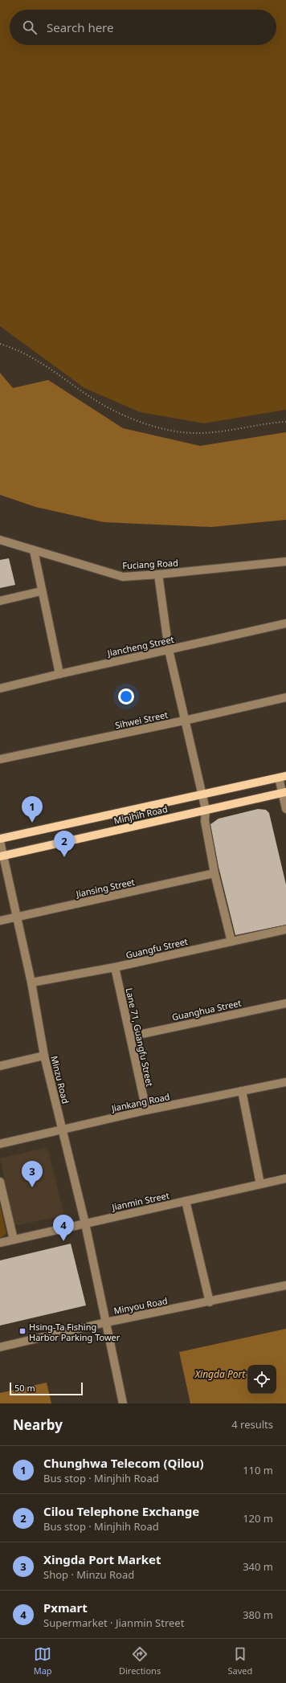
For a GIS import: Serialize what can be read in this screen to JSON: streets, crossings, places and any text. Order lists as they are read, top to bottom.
{
  "streets": {
    "main road": ["Minjhih Road"],
    "street": [
      "Fuciang Road",
      "Jiancheng Street",
      "Sihwei Street",
      "Jiansing Street",
      "Guangfu Street",
      "Guanghua Street",
      "Lane 71, Guangfu Street",
      "Minzu Road",
      "Jiankang Road",
      "Jianmin Street",
      "Minyou Road"
    ]
  },
  "crossings": [
    ["Minjhih Road", "Minzu Road"],
    ["Jiansing Street", "Minzu Road"],
    ["Guangfu Street", "Lane 71, Guangfu Street"],
    ["Guangfu Street", "Minzu Road"],
    ["Guanghua Street", "Lane 71, Guangfu Street"],
    ["Lane 71, Guangfu Street", "Jiankang Road"],
    ["Minzu Road", "Jiankang Road"],
    ["Minzu Road", "Jianmin Street"],
    ["Minzu Road", "Minyou Road"]
  ],
  "water": ["Xingda Port"],
  "places": {
    "transit": ["Hsing-Ta Fishing Harbor Parking Tower"]
  },
  "scale_bar": "50 m",
  "page": {
    "search": "Search here",
    "pins": [
      "1",
      "2",
      "3",
      "4"
    ],
    "scale": "50 m",
    "heading": ["Nearby", "4 results"],
    "list": [
      {
        "mark": "1",
        "name": "Chunghwa Telecom (Qilou)",
        "note": "Bus stop · Minjhih Road",
        "value": "110 m"
      },
      {
        "mark": "2",
        "name": "Cilou Telephone Exchange",
        "note": "Bus stop · Minjhih Road",
        "value": "120 m"
      },
      {
        "mark": "3",
        "name": "Xingda Port Market",
        "note": "Shop · Minzu Road",
        "value": "340 m"
      },
      {
        "mark": "4",
        "name": "Pxmart",
        "note": "Supermarket · Jianmin Street",
        "value": "380 m"
      }
    ],
    "nav": ["Map", "Directions", "Saved"]
  }
}
